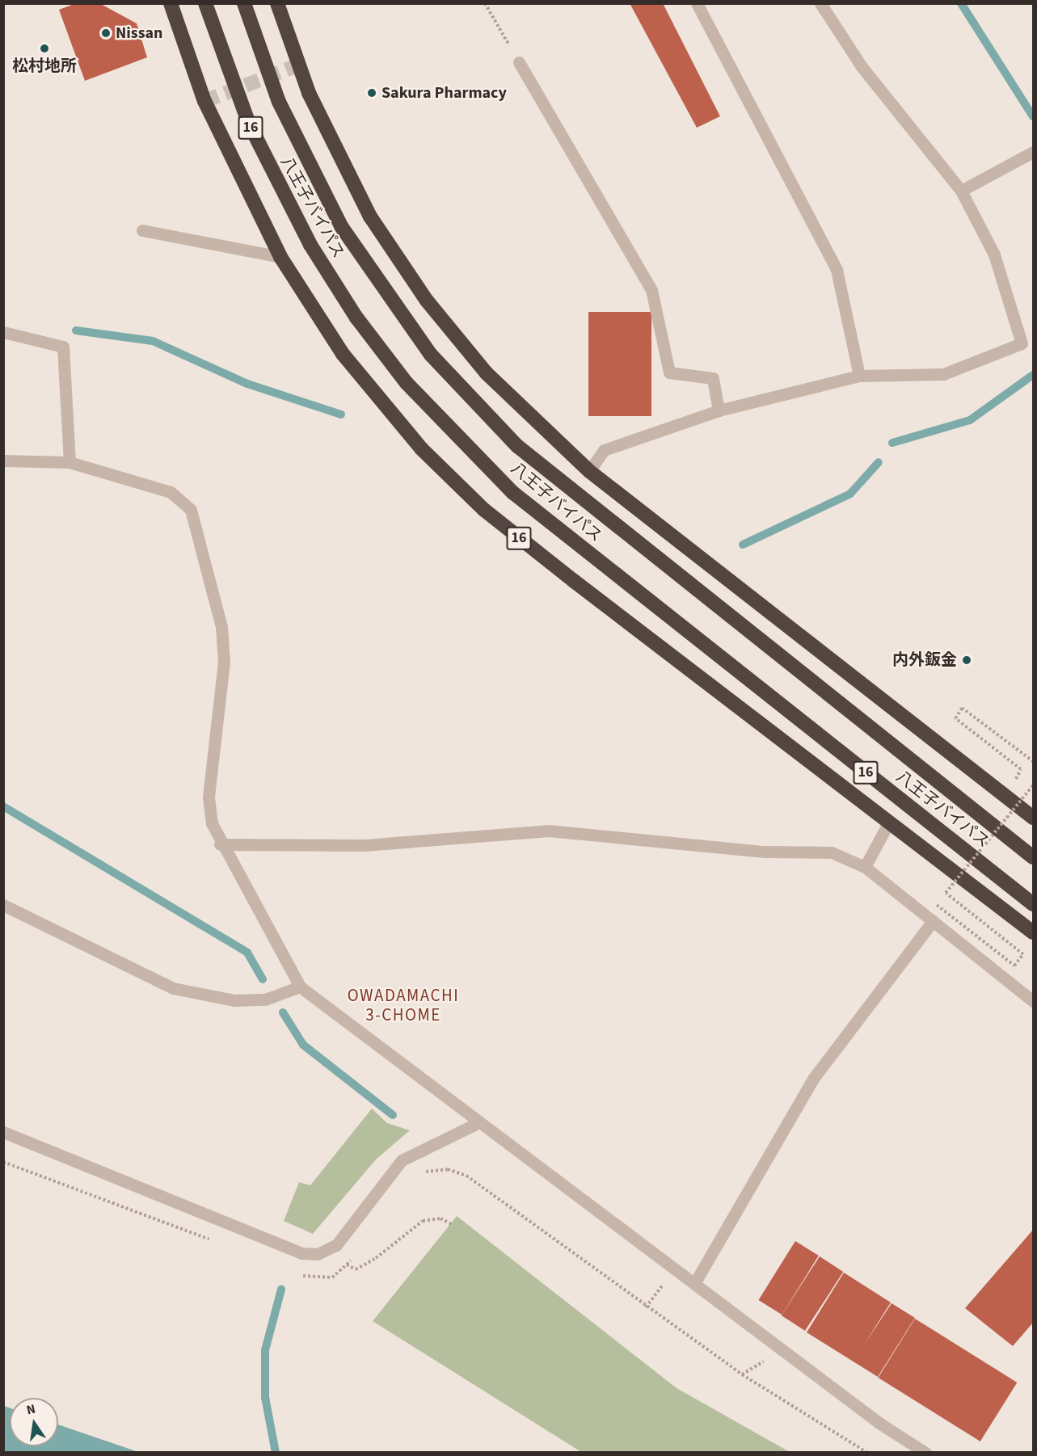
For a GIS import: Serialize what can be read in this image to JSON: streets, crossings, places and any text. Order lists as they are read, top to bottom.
{
  "streets": {
    "highway": ["16", "八王子バイパス"]
  },
  "districts": ["OWADAMACHI 3-CHOME"],
  "places": [
    "Nissan",
    "松村地所",
    "Sakura Pharmacy",
    "内外鈑金"
  ],
  "north": "top"
}
